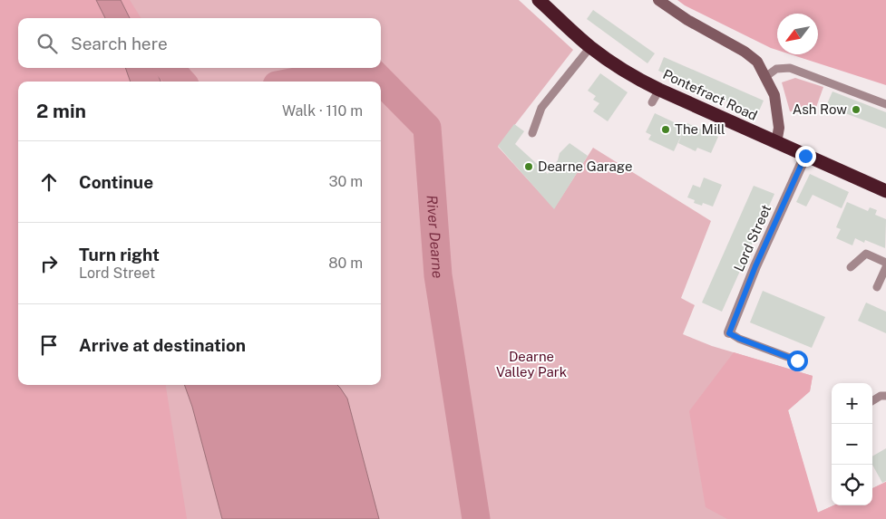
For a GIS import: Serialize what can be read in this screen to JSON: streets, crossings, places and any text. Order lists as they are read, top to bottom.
{
  "streets": {
    "highway": ["Pontefract Road"],
    "street": ["Lord Street"]
  },
  "crossings": [
    ["Pontefract Road", "Lord Street"]
  ],
  "water": ["River Dearne"],
  "parks": ["Dearne Valley Park"],
  "places": ["Ash Row", "The Mill", "Dearne Garage"],
  "north": "bottom left",
  "page": {
    "search": "Search here",
    "heading": ["2 min", "Walk · 110 m"],
    "list": [
      ["Continue", "30 m"],
      ["Turn right", "Lord Street", "80 m"],
      "Arrive at destination"
    ],
    "map_buttons": ["+", "−"]
  }
}
